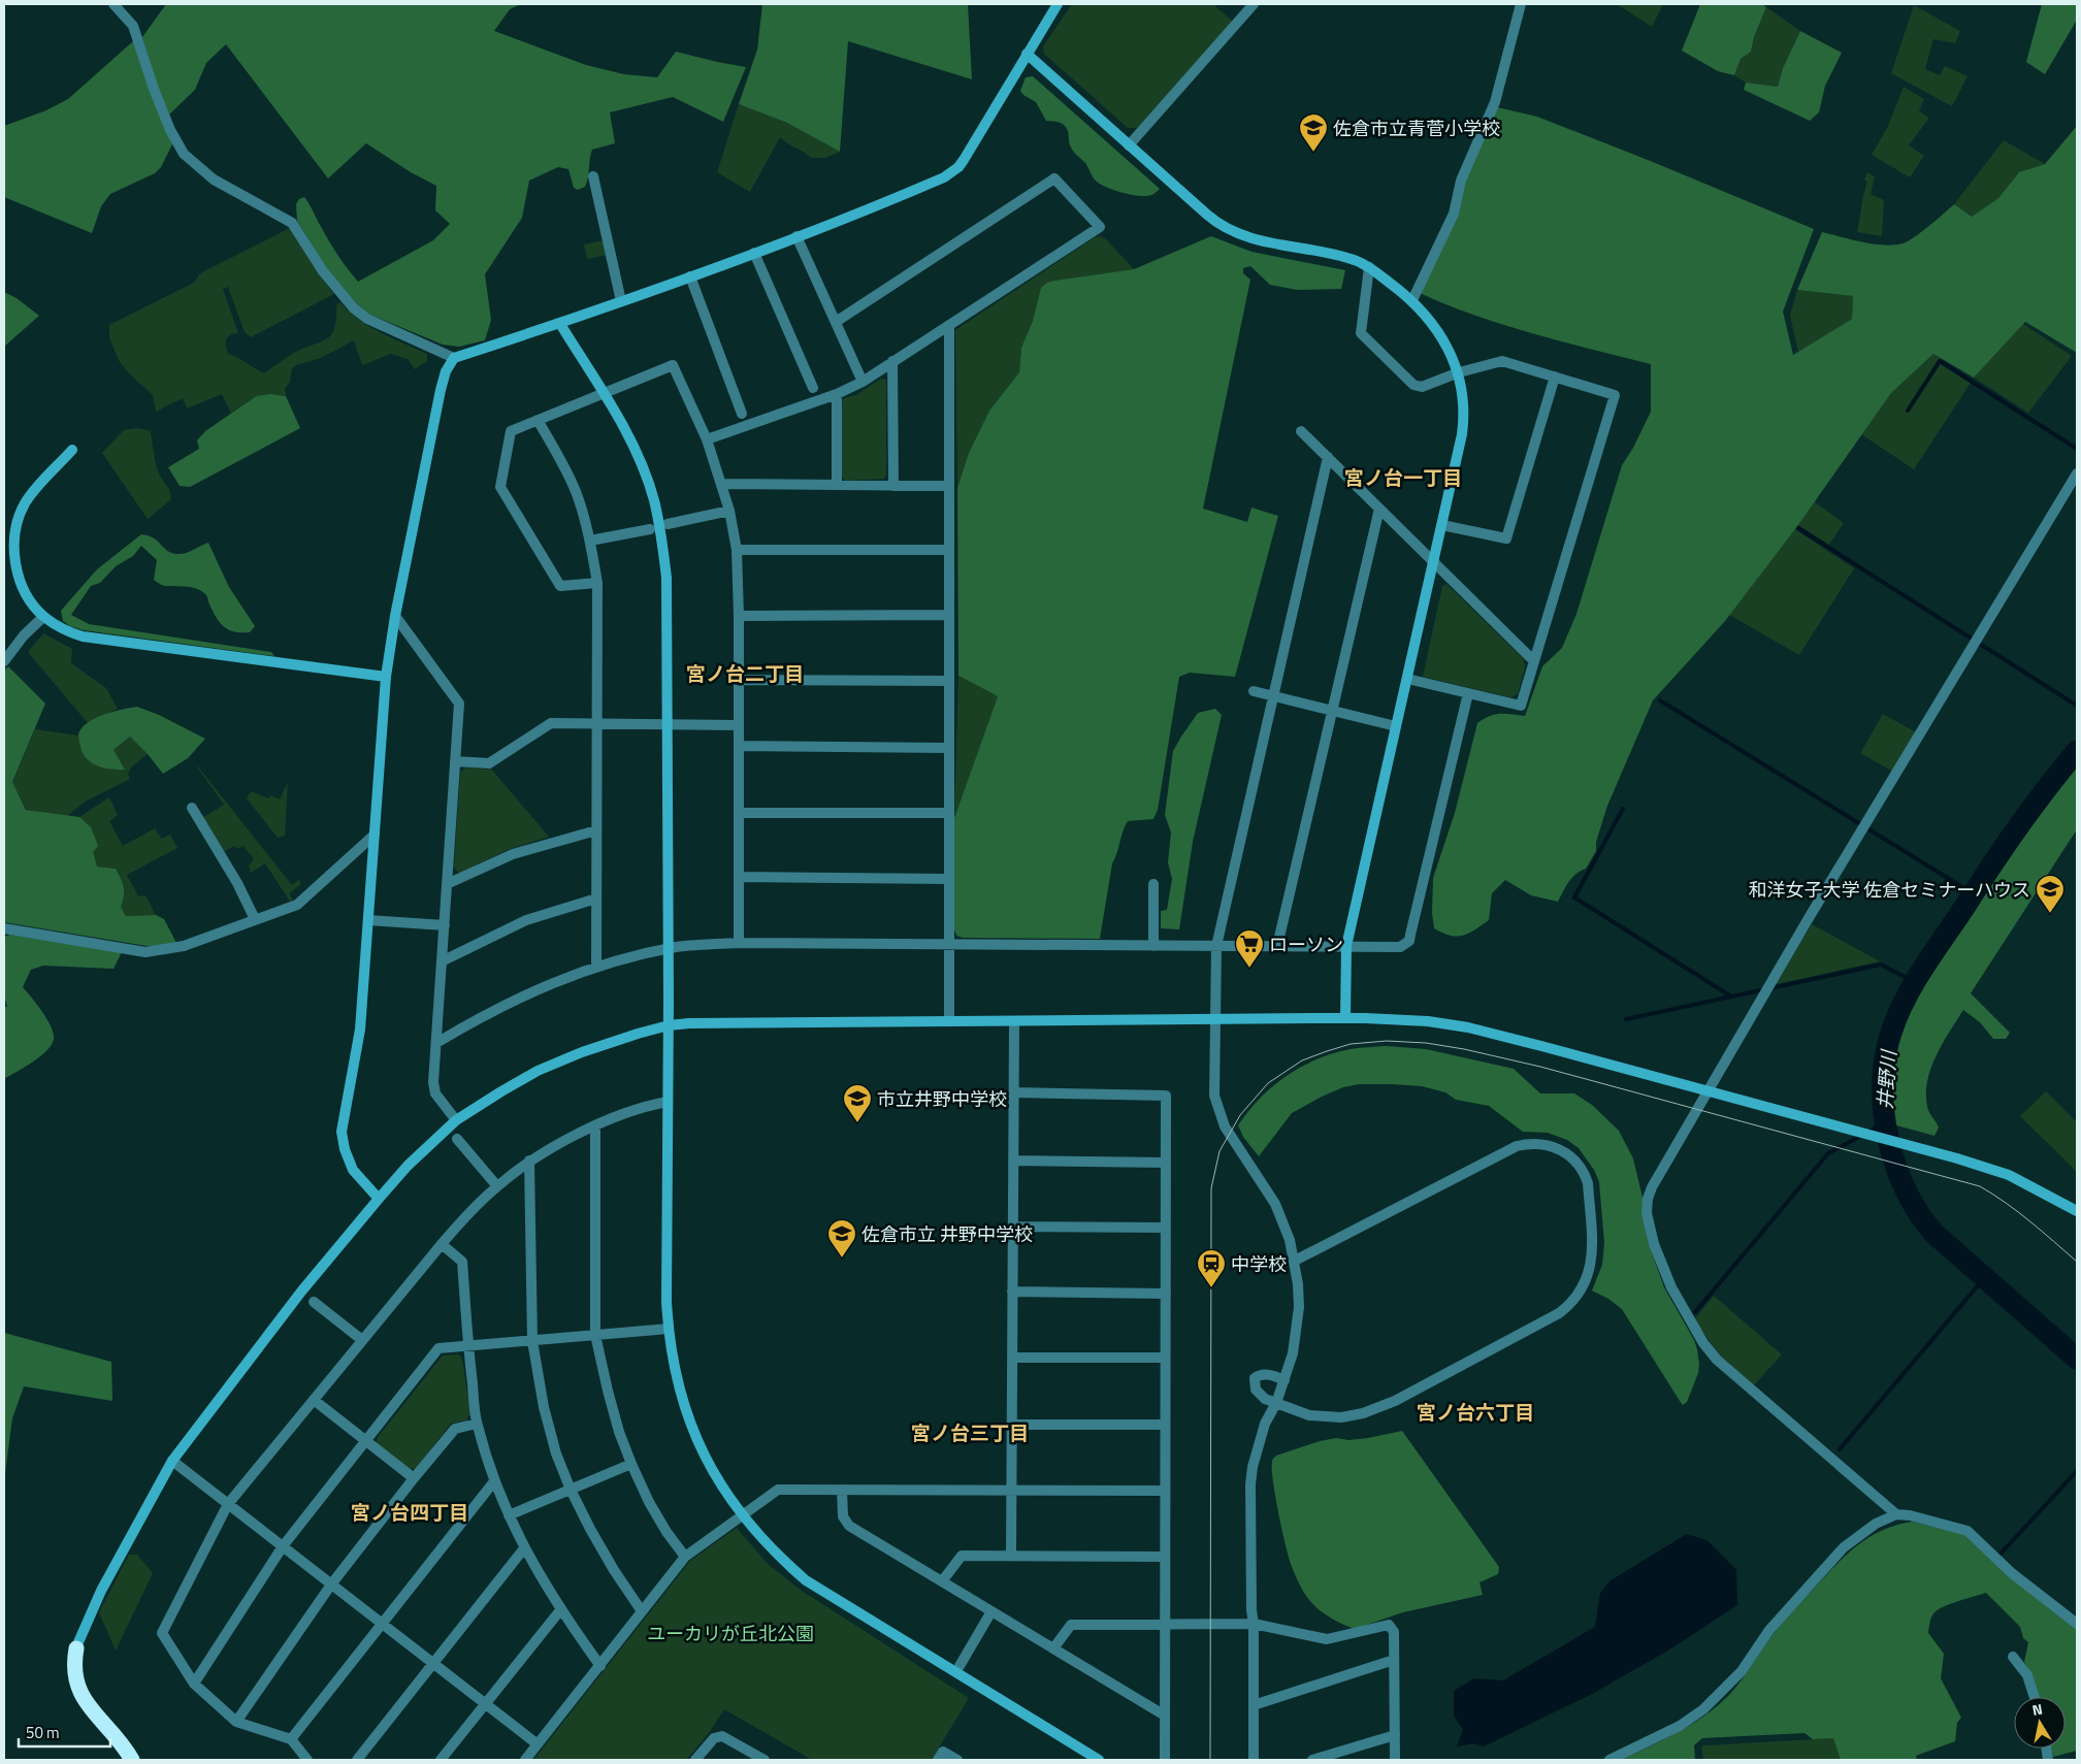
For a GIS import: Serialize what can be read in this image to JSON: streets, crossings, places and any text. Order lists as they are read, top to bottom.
{
  "districts": [
    "宮ノ台一丁目",
    "宮ノ台二丁目",
    "宮ノ台六丁目",
    "宮ノ台三丁目",
    "宮ノ台四丁目"
  ],
  "water": ["井野川"],
  "parks": ["ユーカリが丘北公園"],
  "places": {
    "school or university": [
      "佐倉市立青菅小学校",
      "和洋女子大学 佐倉セミナーハウス",
      "市立井野中学校",
      "佐倉市立 井野中学校"
    ],
    "supermarket": ["ローソン"],
    "station": ["中学校"]
  },
  "scale_bar": "50 m",
  "north": "top"
}
